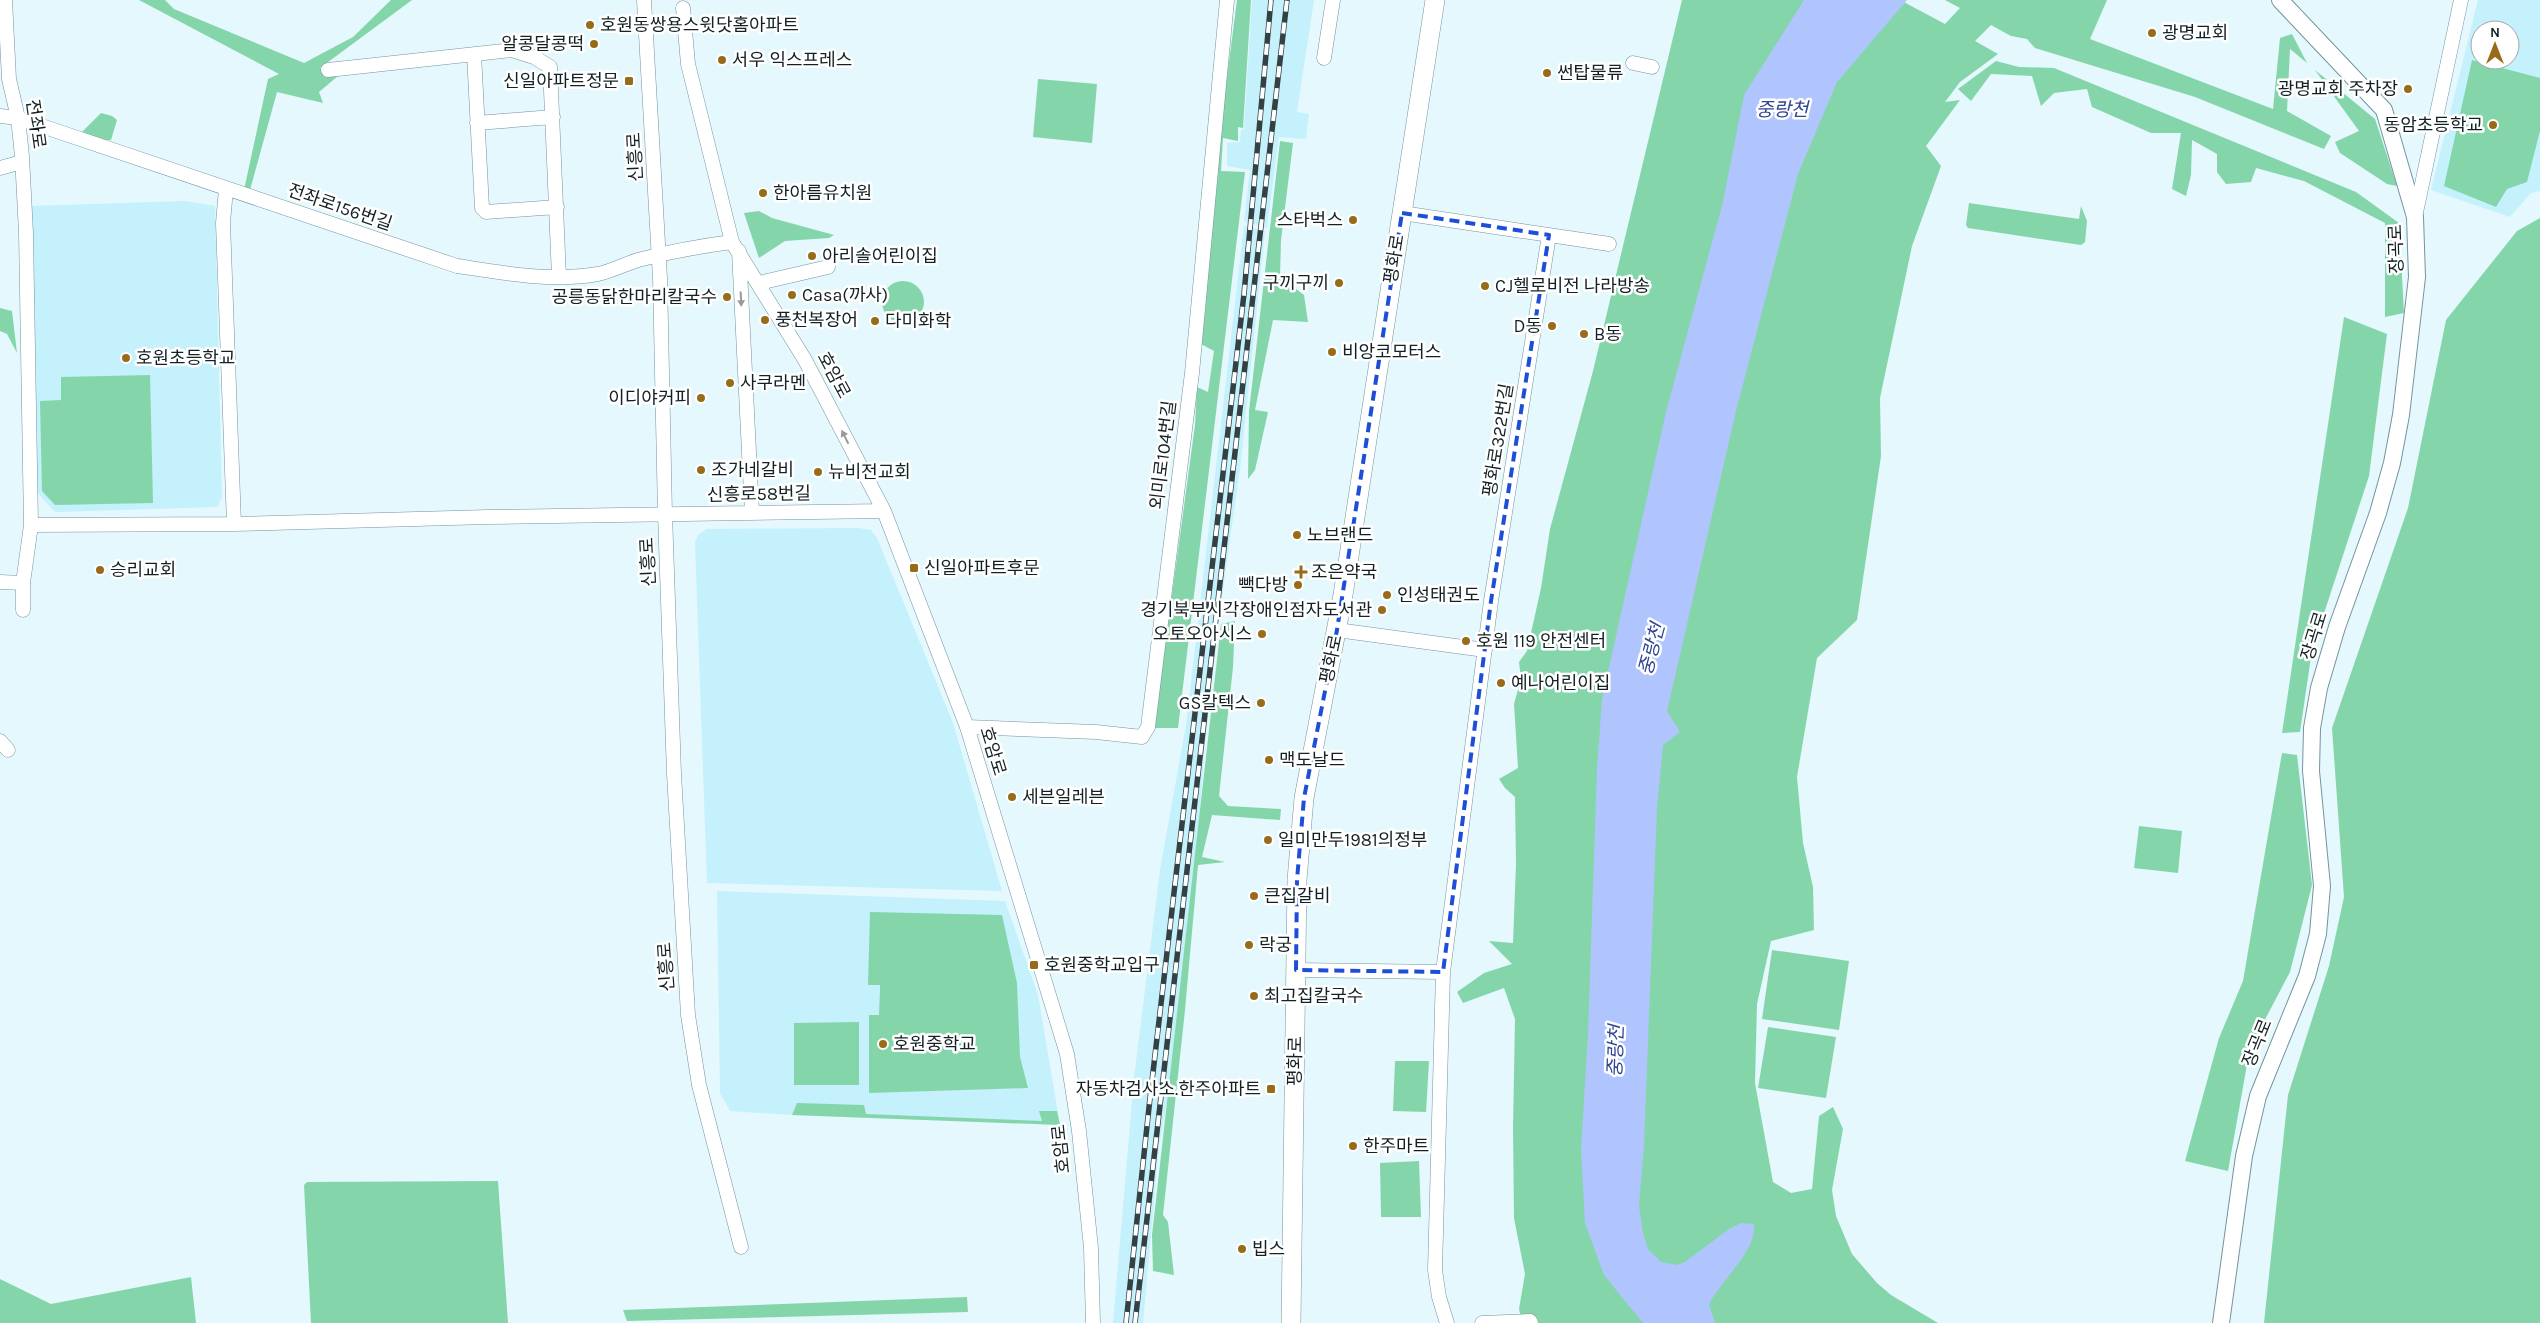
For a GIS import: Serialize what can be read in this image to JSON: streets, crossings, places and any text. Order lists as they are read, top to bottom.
{
  "streets": {
    "main road": ["평화로"],
    "street": [
      "전좌로",
      "신흥로",
      "전좌로156번길",
      "장곡로",
      "호암로",
      "평화로322번길",
      "외미로104번길",
      "신흥로58번길"
    ]
  },
  "crossings": [
    ["전좌로", "전좌로156번길"],
    ["전좌로", "신흥로58번길"],
    ["신흥로", "전좌로156번길"],
    ["신흥로", "신흥로58번길"],
    ["전좌로156번길", "호암로"],
    ["호암로", "외미로104번길"],
    ["호암로", "신흥로58번길"]
  ],
  "water": ["중랑천"],
  "places": {
    "other": [
      "호원동쌍용스윗닷홈아파트",
      "광명교회",
      "알콩달콩떡",
      "서우 익스프레스",
      "썬탑물류",
      "광명교회 주차장",
      "동암초등학교",
      "한아름유치원",
      "스타벅스",
      "아리솔어린이집",
      "구끼구끼",
      "CJ헬로비전 나라방송",
      "Casa(까사)",
      "공릉동닭한마리칼국수",
      "풍천복장어",
      "다미화학",
      "D동",
      "B동",
      "비앙코모터스",
      "호원초등학교",
      "사쿠라멘",
      "이디야커피",
      "조가네갈비",
      "뉴비전교회",
      "노브랜드",
      "승리교회",
      "빽다방",
      "인성태권도",
      "경기북부시각장애인점자도서관",
      "오토오아시스",
      "호원 119 안전센터",
      "예나어린이집",
      "GS칼텍스",
      "맥도날드",
      "세븐일레븐",
      "일미만두1981의정부",
      "큰집갈비",
      "락궁",
      "최고집칼국수",
      "호원중학교",
      "한주마트",
      "빕스"
    ],
    "transit": [
      "신일아파트정문",
      "신일아파트후문",
      "호원중학교입구",
      "자동차검사소.한주아파트"
    ],
    "health": ["조은약국"]
  },
  "north": "top"
}
